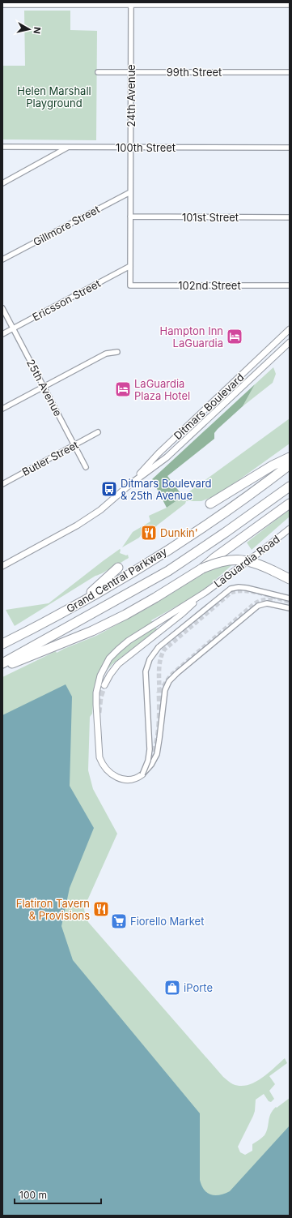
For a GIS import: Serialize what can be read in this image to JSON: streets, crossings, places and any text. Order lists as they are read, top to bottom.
{
  "streets": {
    "highway": ["Grand Central Parkway"],
    "street": [
      "99th Street",
      "24th Avenue",
      "100th Street",
      "101st Street",
      "Gillmore Street",
      "102nd Street",
      "Ericsson Street",
      "25th Avenue",
      "Ditmars Boulevard",
      "Butler Street",
      "LaGuardia Road"
    ]
  },
  "crossings": [
    ["99th Street", "24th Avenue"],
    ["24th Avenue", "100th Street"],
    ["24th Avenue", "101st Street"],
    ["24th Avenue", "Gillmore Street"],
    ["24th Avenue", "102nd Street"],
    ["24th Avenue", "Ericsson Street"],
    ["Ericsson Street", "25th Avenue"],
    ["25th Avenue", "Butler Street"]
  ],
  "parks": ["Helen Marshall Playground"],
  "places": {
    "hotel": ["Hampton Inn LaGuardia", "LaGuardia Plaza Hotel"],
    "bus stop": ["Ditmars Boulevard & 25th Avenue"],
    "restaurant": ["Dunkin'", "Flatiron Tavern & Provisions"],
    "supermarket": ["Fiorello Market"],
    "shop": ["iPorte"]
  },
  "scale_bar": "100 m",
  "north": "right"
}
